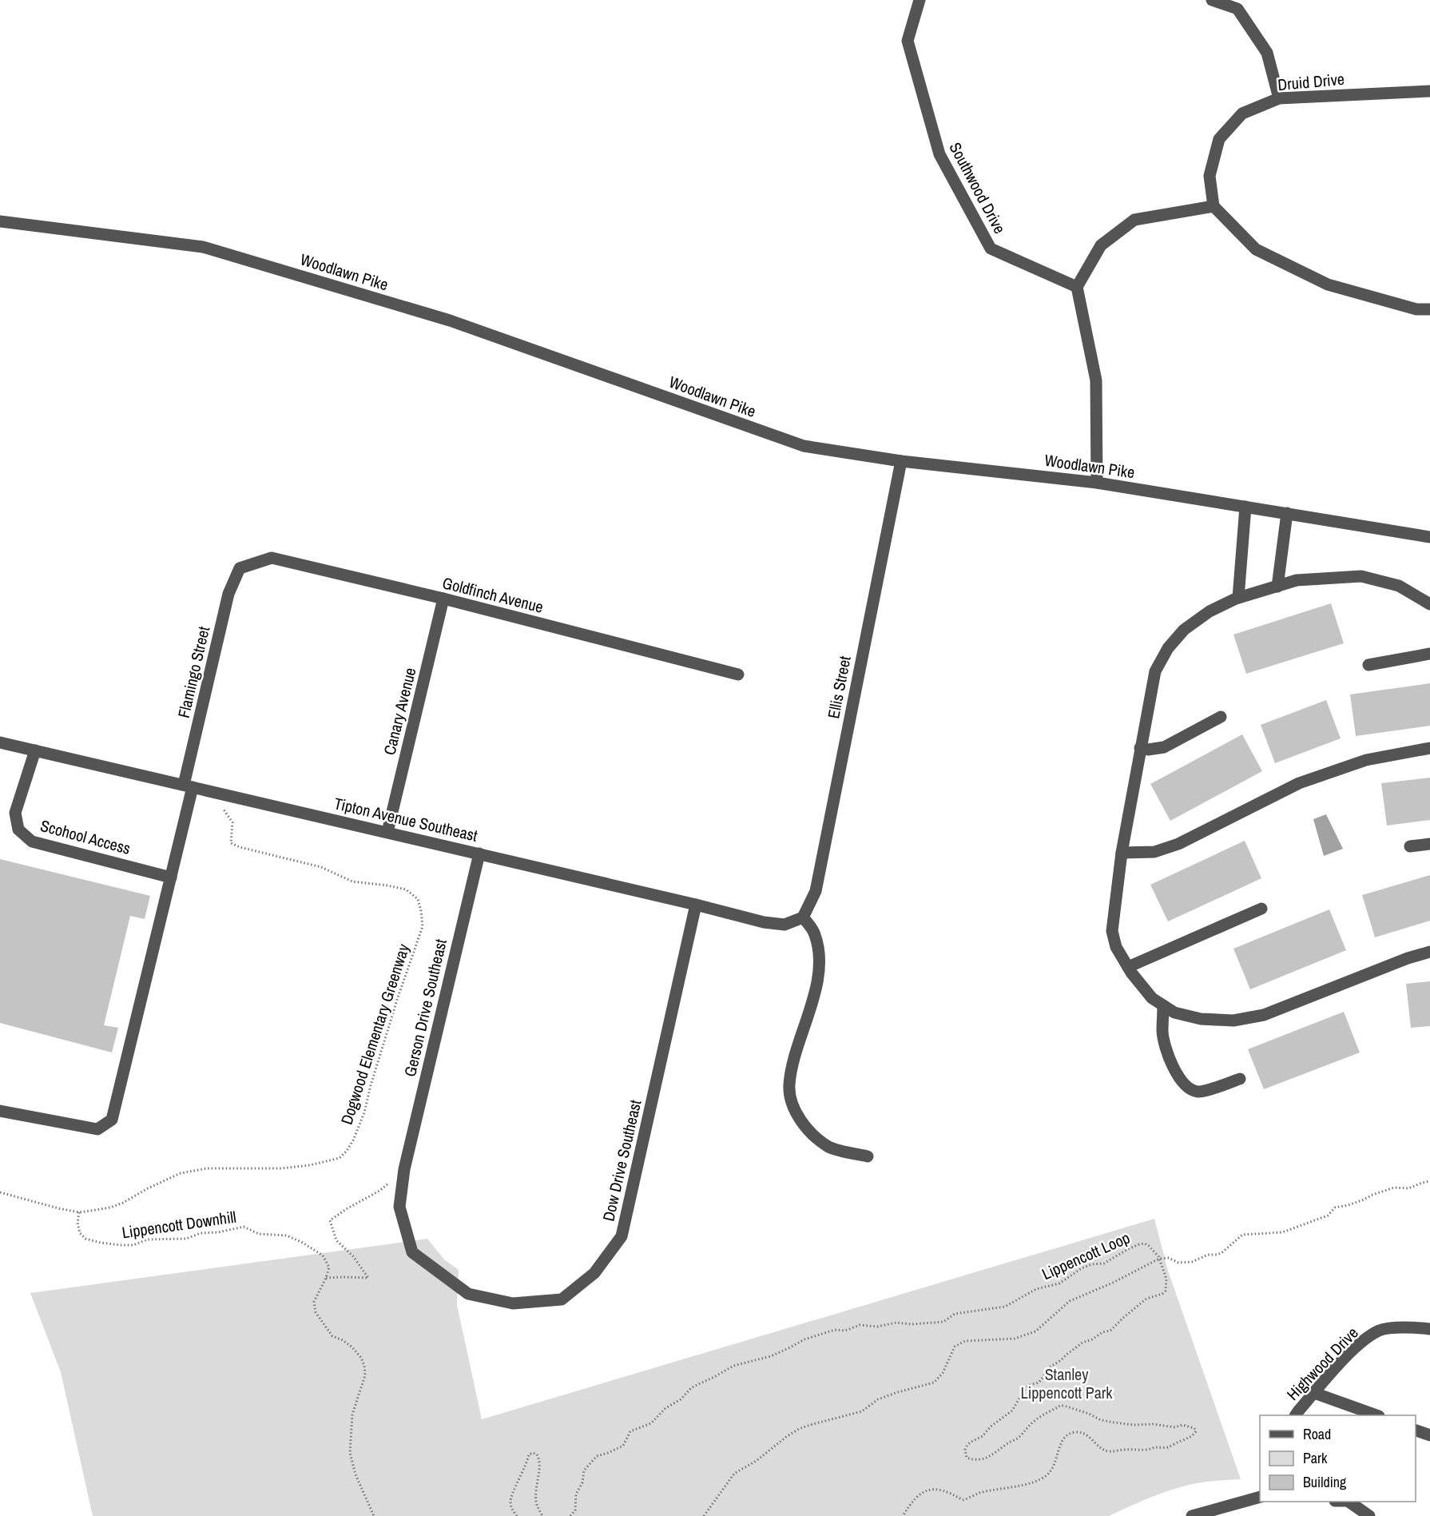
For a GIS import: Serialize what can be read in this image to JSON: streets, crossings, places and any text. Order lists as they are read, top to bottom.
{
  "streets": {
    "street": [
      "Druid Drive",
      "Southwood Drive",
      "Woodlawn Pike",
      "Goldfinch Avenue",
      "Flamingo Street",
      "Ellis Street",
      "Canary Avenue",
      "Tipton Avenue Southeast",
      "Scohool Access",
      "Gerson Drive Southeast",
      "Dow Drive Southeast",
      "Highwood Drive"
    ],
    "path": ["Dogwood Elementary Greenway", "Lippencott Downhill", "Lippencott Loop"]
  },
  "crossings": [
    ["Woodlawn Pike", "Ellis Street"],
    ["Goldfinch Avenue", "Flamingo Street"],
    ["Goldfinch Avenue", "Canary Avenue"],
    ["Flamingo Street", "Tipton Avenue Southeast"],
    ["Flamingo Street", "Scohool Access"],
    ["Ellis Street", "Tipton Avenue Southeast"],
    ["Canary Avenue", "Tipton Avenue Southeast"],
    ["Tipton Avenue Southeast", "Scohool Access"],
    ["Tipton Avenue Southeast", "Gerson Drive Southeast"],
    ["Tipton Avenue Southeast", "Dogwood Elementary Greenway"],
    ["Tipton Avenue Southeast", "Dow Drive Southeast"],
    ["Gerson Drive Southeast", "Dow Drive Southeast"],
    ["Dogwood Elementary Greenway", "Lippencott Downhill"]
  ],
  "parks": ["Stanley Lippencott Park"],
  "legend": ["Road", "Park", "Building"]
}
